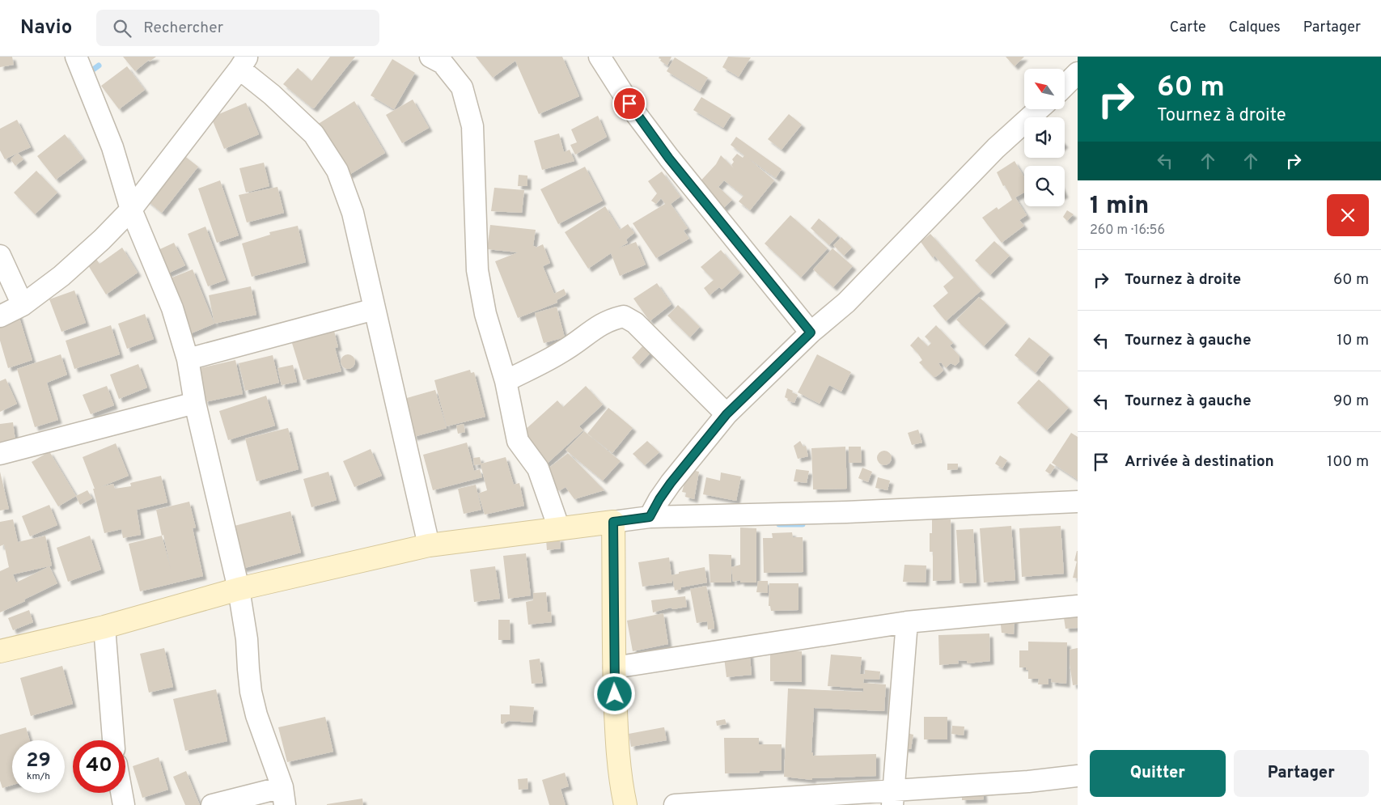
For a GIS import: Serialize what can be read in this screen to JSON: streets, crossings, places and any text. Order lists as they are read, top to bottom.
{
  "north": "top left",
  "page": {
    "header": "Navio",
    "search": "Rechercher",
    "nav": ["Carte", "Calques", "Partager"],
    "turn": ["60 m", "Tournez à droite"],
    "heading": ["1 min", "260 m · 16:56"],
    "list": [
      {
        "name": "Tournez à droite",
        "value": "60 m"
      },
      {
        "name": "Tournez à gauche",
        "value": "10 m"
      },
      {
        "name": "Tournez à gauche",
        "value": "90 m"
      },
      {
        "name": "Arrivée à destination",
        "value": "100 m"
      }
    ],
    "speed": "29 km/h",
    "limit": "40",
    "buttons": ["Quitter", "Partager"]
  }
}
